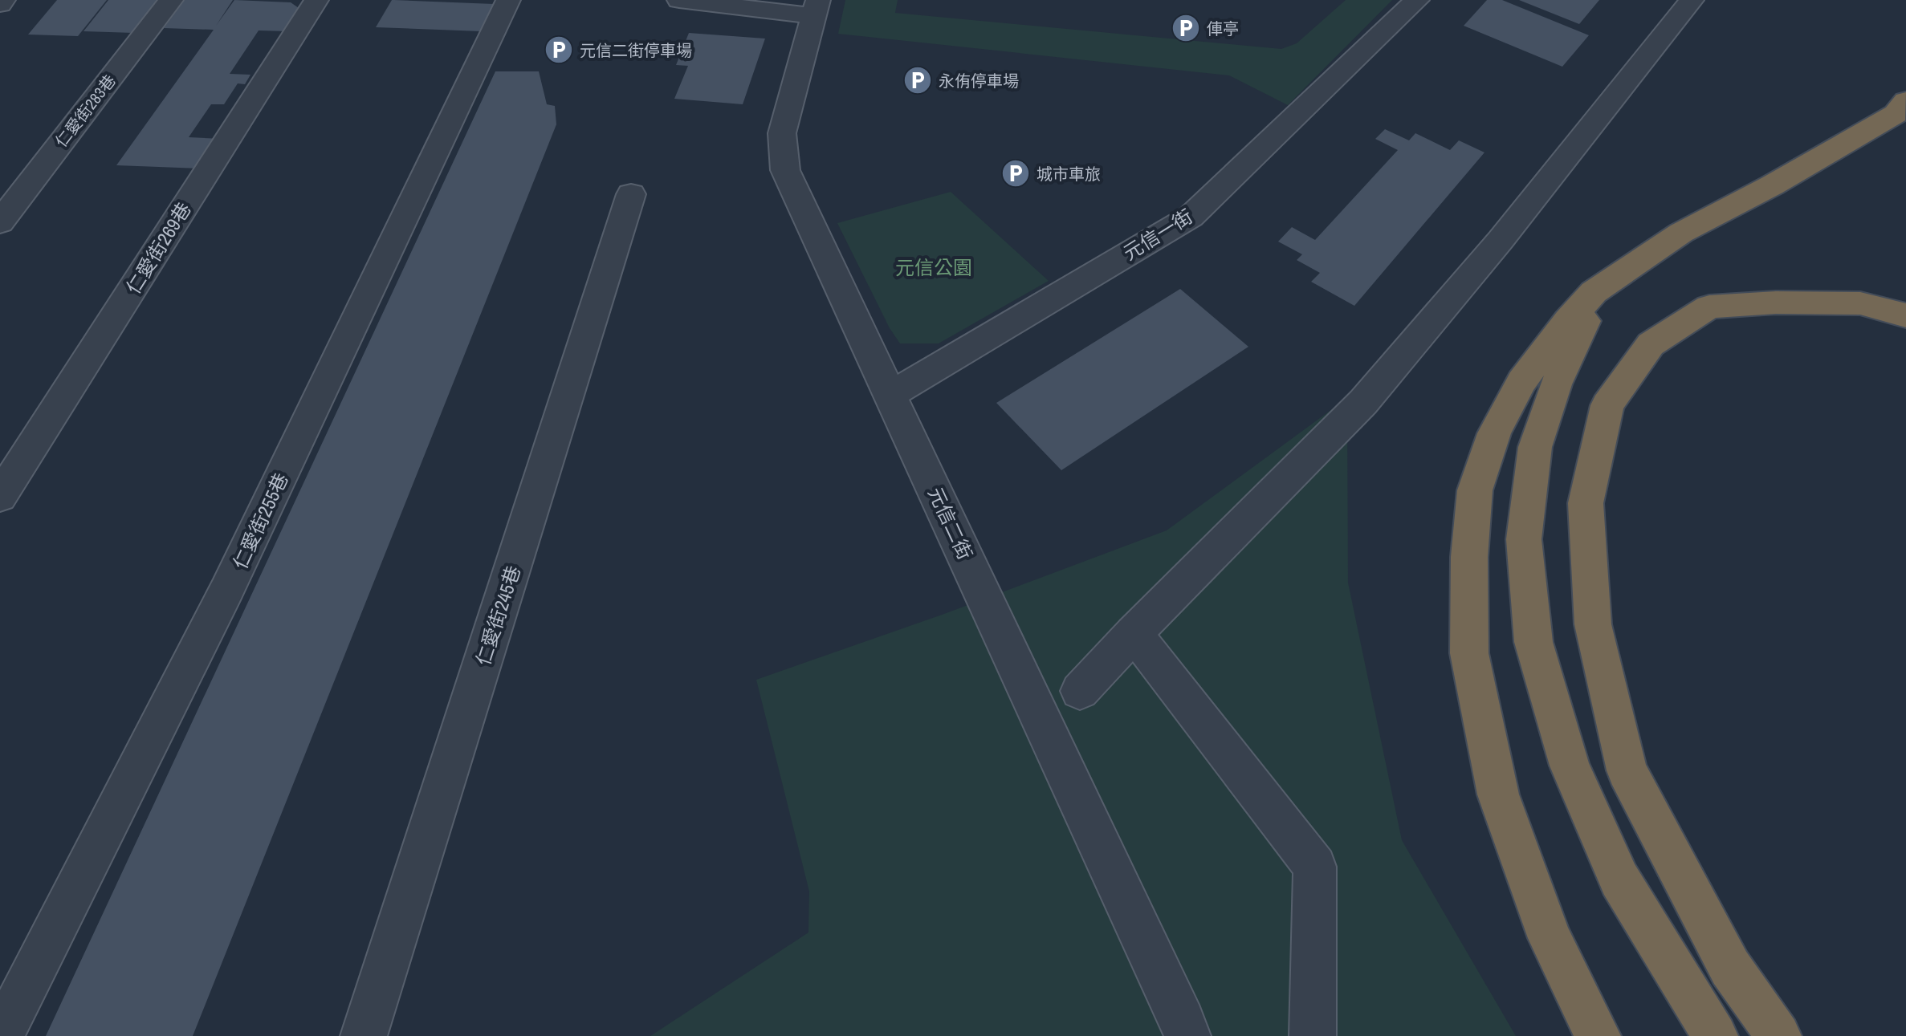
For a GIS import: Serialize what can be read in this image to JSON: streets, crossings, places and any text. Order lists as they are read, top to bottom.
{
  "streets": {
    "street": [
      "仁愛街283巷",
      "元信一街",
      "仁愛街269巷",
      "仁愛街255巷",
      "元信二街",
      "仁愛街245巷"
    ]
  },
  "crossings": [
    ["元信一街", "元信二街"]
  ],
  "parks": ["元信公園"],
  "places": {
    "parking": [
      "俥亭",
      "元信二街停車場",
      "永侑停車場",
      "城市車旅"
    ]
  }
}
